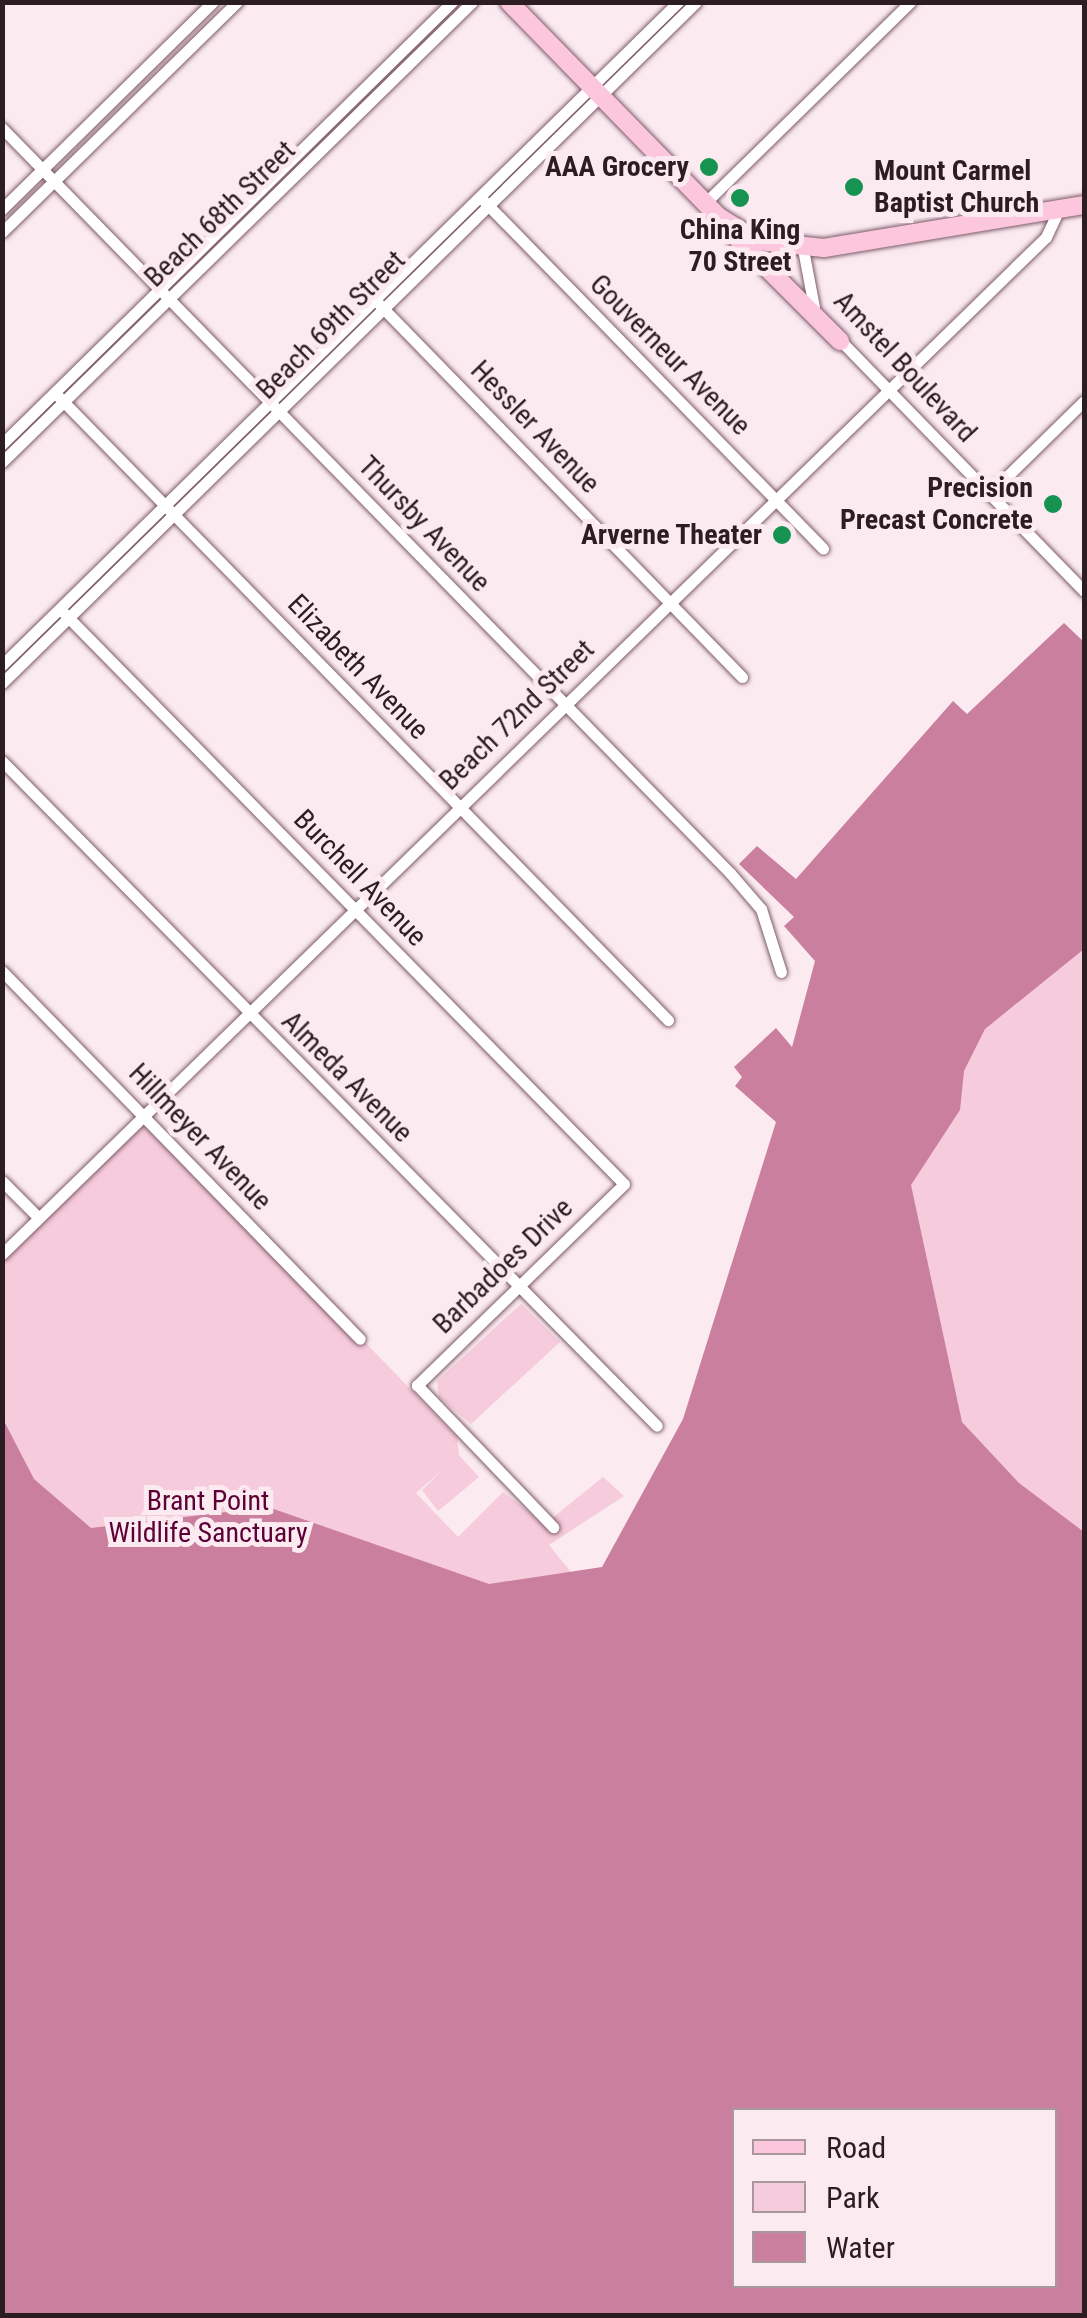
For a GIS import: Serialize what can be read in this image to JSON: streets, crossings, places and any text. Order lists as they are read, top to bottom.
{
  "streets": {
    "street": [
      "Beach 68th Street",
      "Beach 69th Street",
      "Gouverneur Avenue",
      "Amstel Boulevard",
      "Hessler Avenue",
      "Thursby Avenue",
      "Elizabeth Avenue",
      "Beach 72nd Street",
      "Burchell Avenue",
      "Almeda Avenue",
      "Hillmeyer Avenue",
      "Barbadoes Drive"
    ]
  },
  "crossings": [
    ["Beach 68th Street", "Thursby Avenue"],
    ["Beach 68th Street", "Elizabeth Avenue"],
    ["Beach 69th Street", "Gouverneur Avenue"],
    ["Beach 69th Street", "Hessler Avenue"],
    ["Beach 69th Street", "Thursby Avenue"],
    ["Beach 69th Street", "Elizabeth Avenue"],
    ["Beach 69th Street", "Burchell Avenue"],
    ["Gouverneur Avenue", "Beach 72nd Street"],
    ["Amstel Boulevard", "Beach 72nd Street"],
    ["Hessler Avenue", "Beach 72nd Street"],
    ["Thursby Avenue", "Beach 72nd Street"],
    ["Elizabeth Avenue", "Beach 72nd Street"],
    ["Beach 72nd Street", "Burchell Avenue"],
    ["Beach 72nd Street", "Almeda Avenue"],
    ["Beach 72nd Street", "Hillmeyer Avenue"],
    ["Burchell Avenue", "Barbadoes Drive"],
    ["Almeda Avenue", "Barbadoes Drive"]
  ],
  "parks": ["Brant Point Wildlife Sanctuary"],
  "places": [
    "AAA Grocery",
    "Mount Carmel Baptist Church",
    "China King 70 Street",
    "Precision Precast Concrete",
    "Arverne Theater"
  ],
  "legend": ["Road", "Park", "Water"]
}
